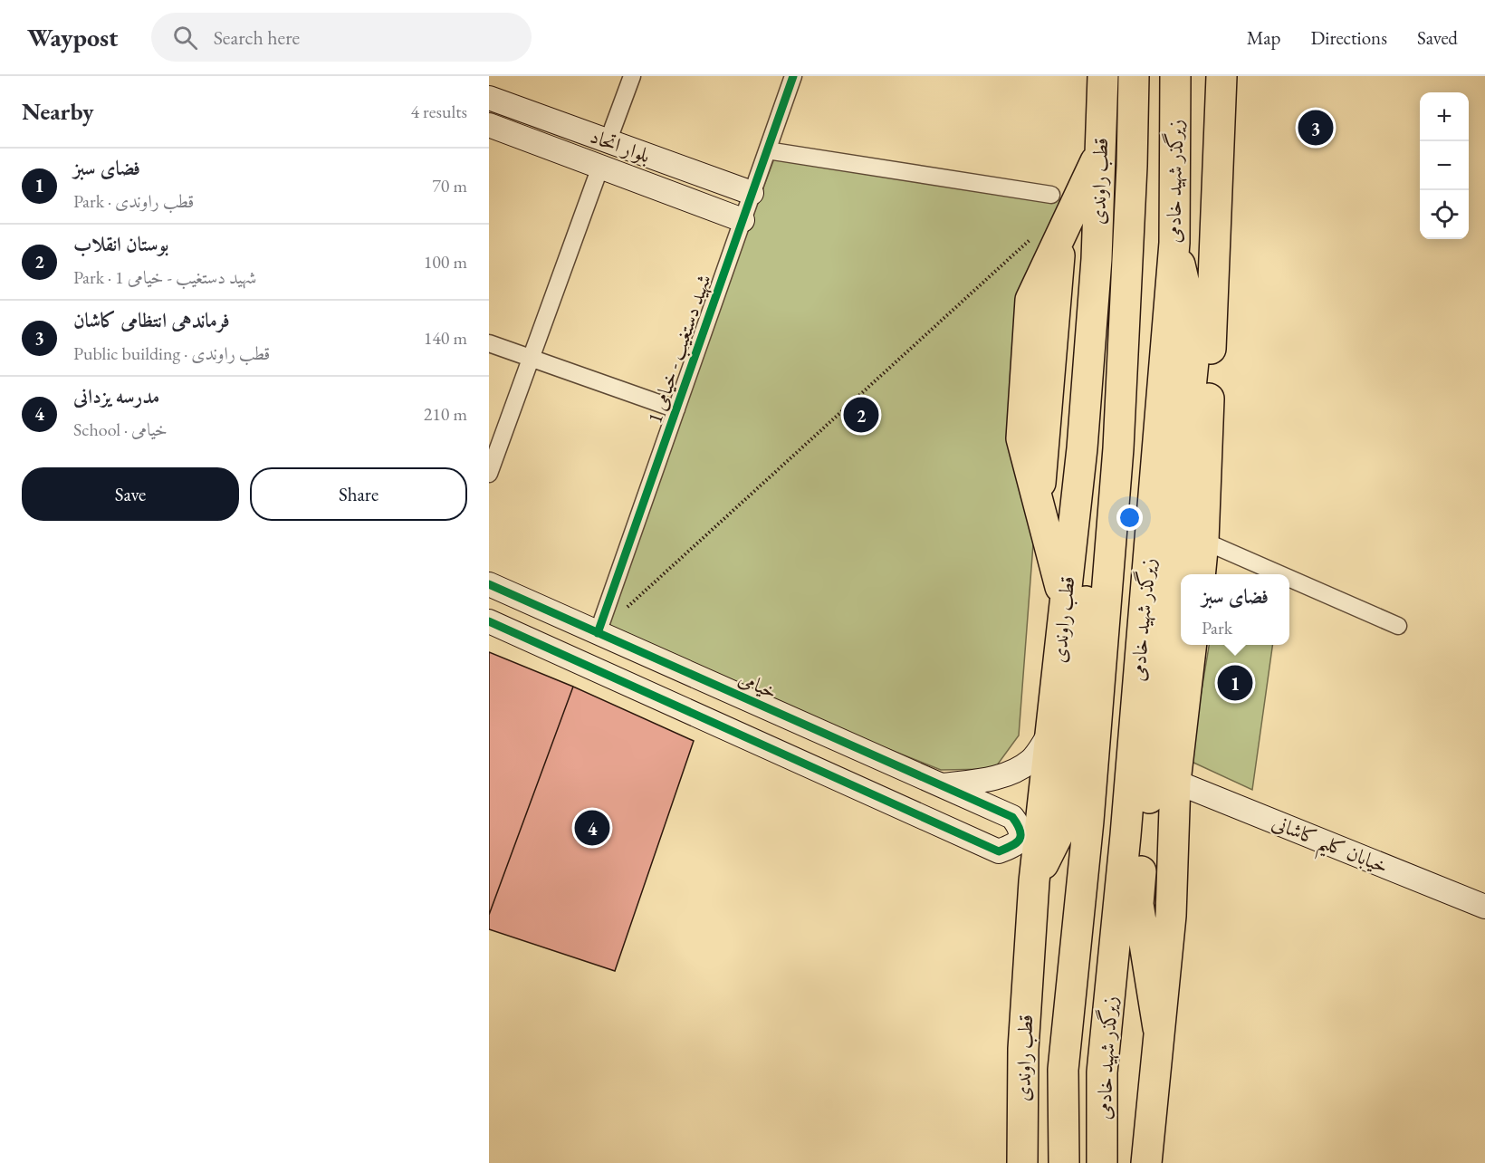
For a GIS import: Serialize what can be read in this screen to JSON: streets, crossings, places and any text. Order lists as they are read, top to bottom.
{
  "streets": {
    "highway": ["قطب راوندی", "زیرگذر شهید خادمی"],
    "street": [
      "بلوار اتحاد",
      "شهید دستغیب - خیامی 1",
      "خیامی",
      "خیابان کلیم کاشانی"
    ]
  },
  "crossings": [
    ["بلوار اتحاد", "شهید دستغیب - خیامی 1"],
    ["شهید دستغیب - خیامی 1", "خیامی"]
  ],
  "page": {
    "header": "Waypost",
    "search": "Search here",
    "nav": ["Map", "Directions", "Saved"],
    "heading": ["Nearby", "4 results"],
    "map_buttons": ["+", "−"],
    "pins": [
      "3",
      "2",
      "1",
      "4"
    ],
    "list": [
      {
        "mark": "1",
        "name": "فضای سبز",
        "note": "Park · قطب راوندی",
        "value": "70 m"
      },
      {
        "mark": "2",
        "name": "بوستان انقلاب",
        "note": "Park · شهید دستغیب - خیامی 1",
        "value": "100 m"
      },
      {
        "mark": "3",
        "name": "فرماندهی انتظامی کاشان",
        "note": "Public building · قطب راوندی",
        "value": "140 m"
      },
      {
        "mark": "4",
        "name": "مدرسه یزدانی",
        "note": "School · خیامی",
        "value": "210 m"
      }
    ],
    "buttons": ["Save", "Share"],
    "popup": ["فضای سبز", "Park"]
  }
}
